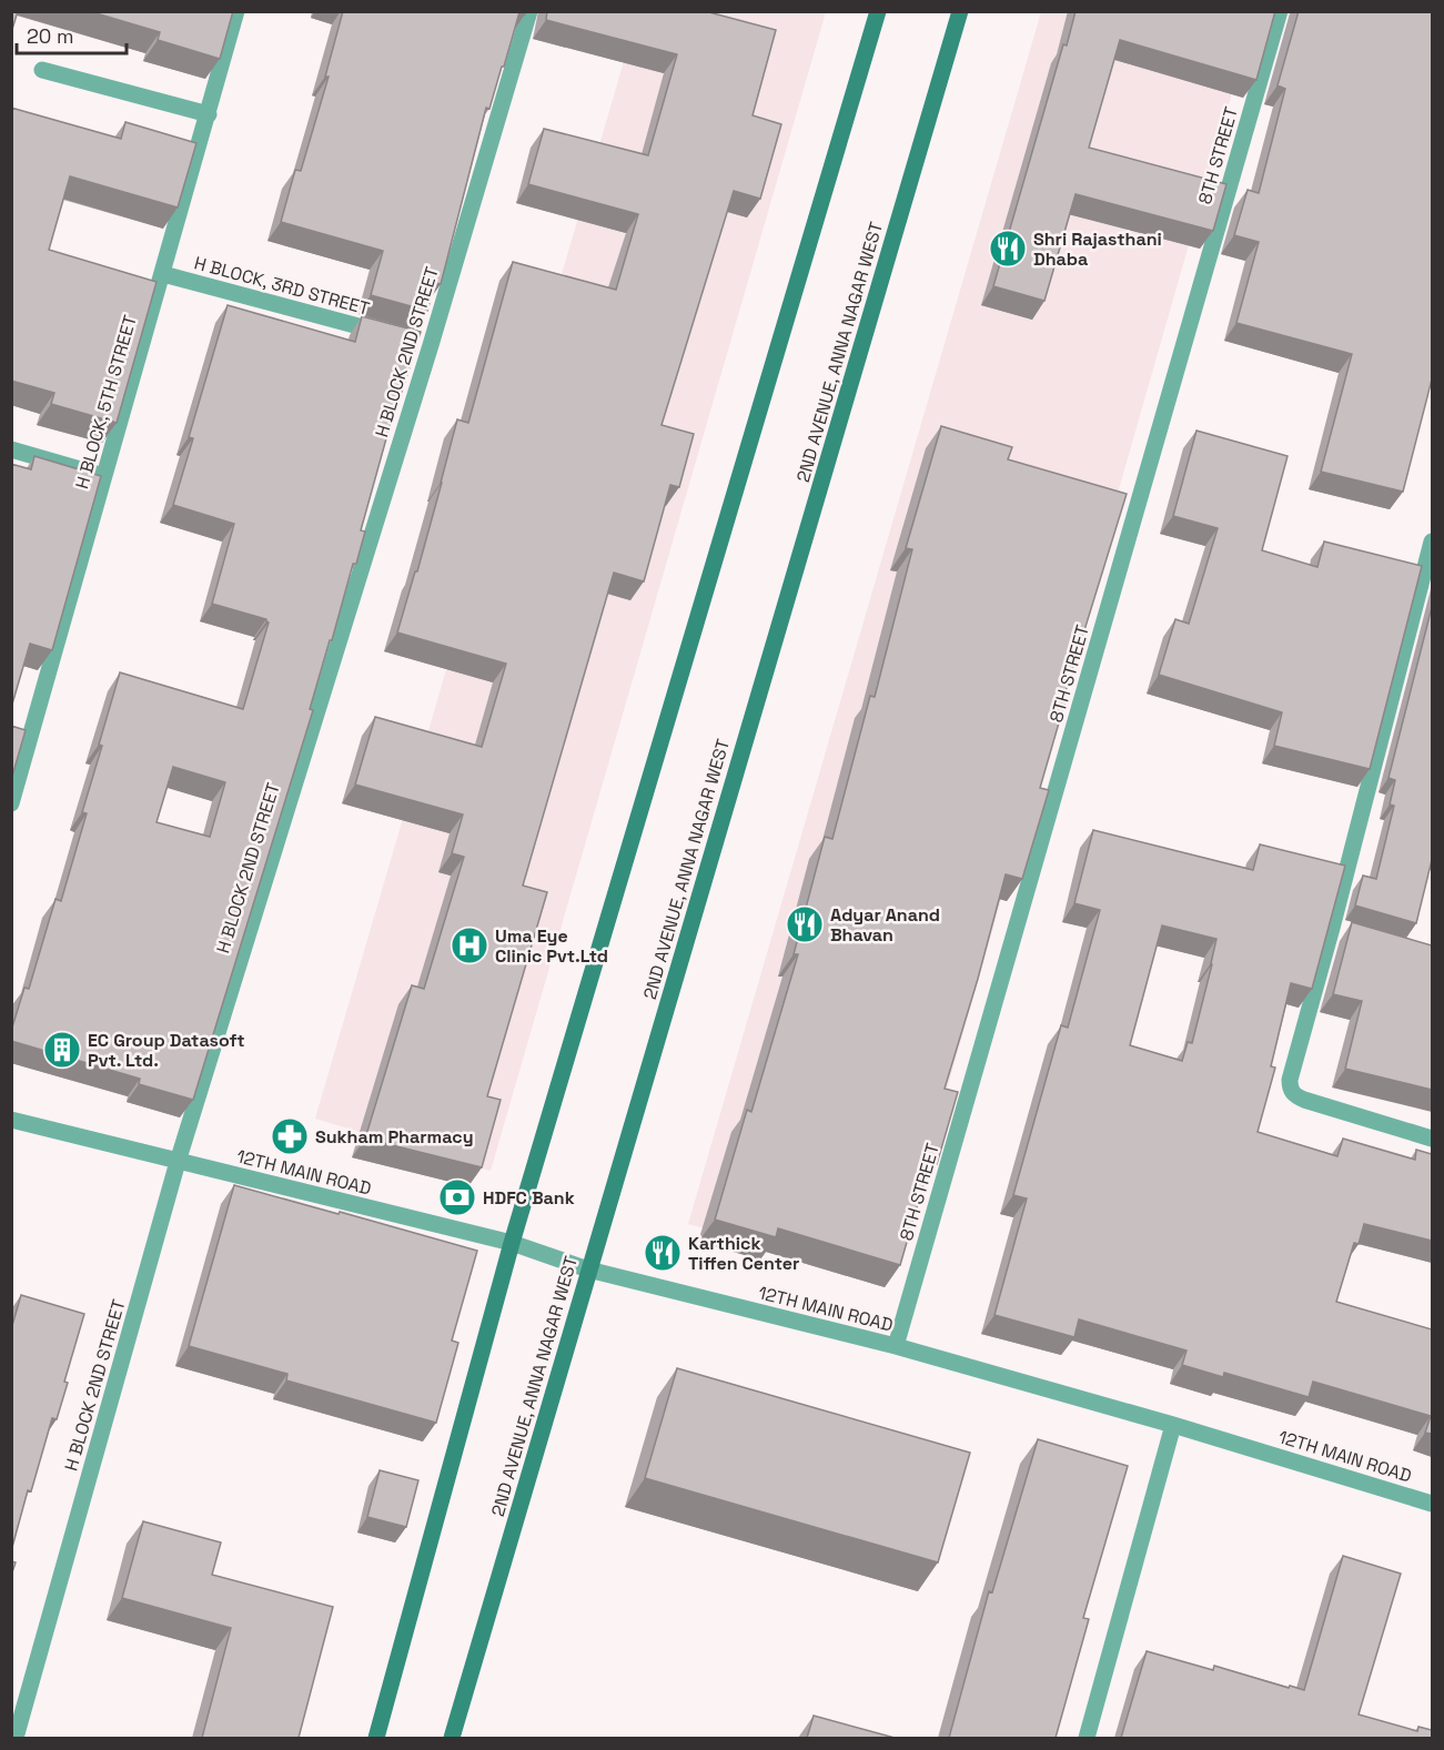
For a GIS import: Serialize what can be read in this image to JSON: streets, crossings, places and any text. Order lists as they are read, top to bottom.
{
  "streets": {
    "main road": ["2ND AVENUE, ANNA NAGAR WEST"],
    "street": [
      "8TH STREET",
      "H BLOCK, 3RD STREET",
      "H BLOCK 2ND STREET",
      "H BLOCK, 5TH STREET",
      "12TH MAIN ROAD"
    ]
  },
  "crossings": [
    ["8TH STREET", "12TH MAIN ROAD"],
    ["H BLOCK, 3RD STREET", "H BLOCK, 5TH STREET"],
    ["H BLOCK 2ND STREET", "12TH MAIN ROAD"],
    ["2ND AVENUE, ANNA NAGAR WEST", "12TH MAIN ROAD"]
  ],
  "places": {
    "restaurant": ["Shri Rajasthani Dhaba", "Adyar Anand Bhavan", "Karthick Tiffen Center"],
    "hospital": ["Uma Eye Clinic Pvt.Ltd"],
    "building": ["EC Group Datasoft Pvt. Ltd."],
    "pharmacy": ["Sukham Pharmacy"],
    "bank": ["HDFC Bank"]
  },
  "scale_bar": "20 m"
}
